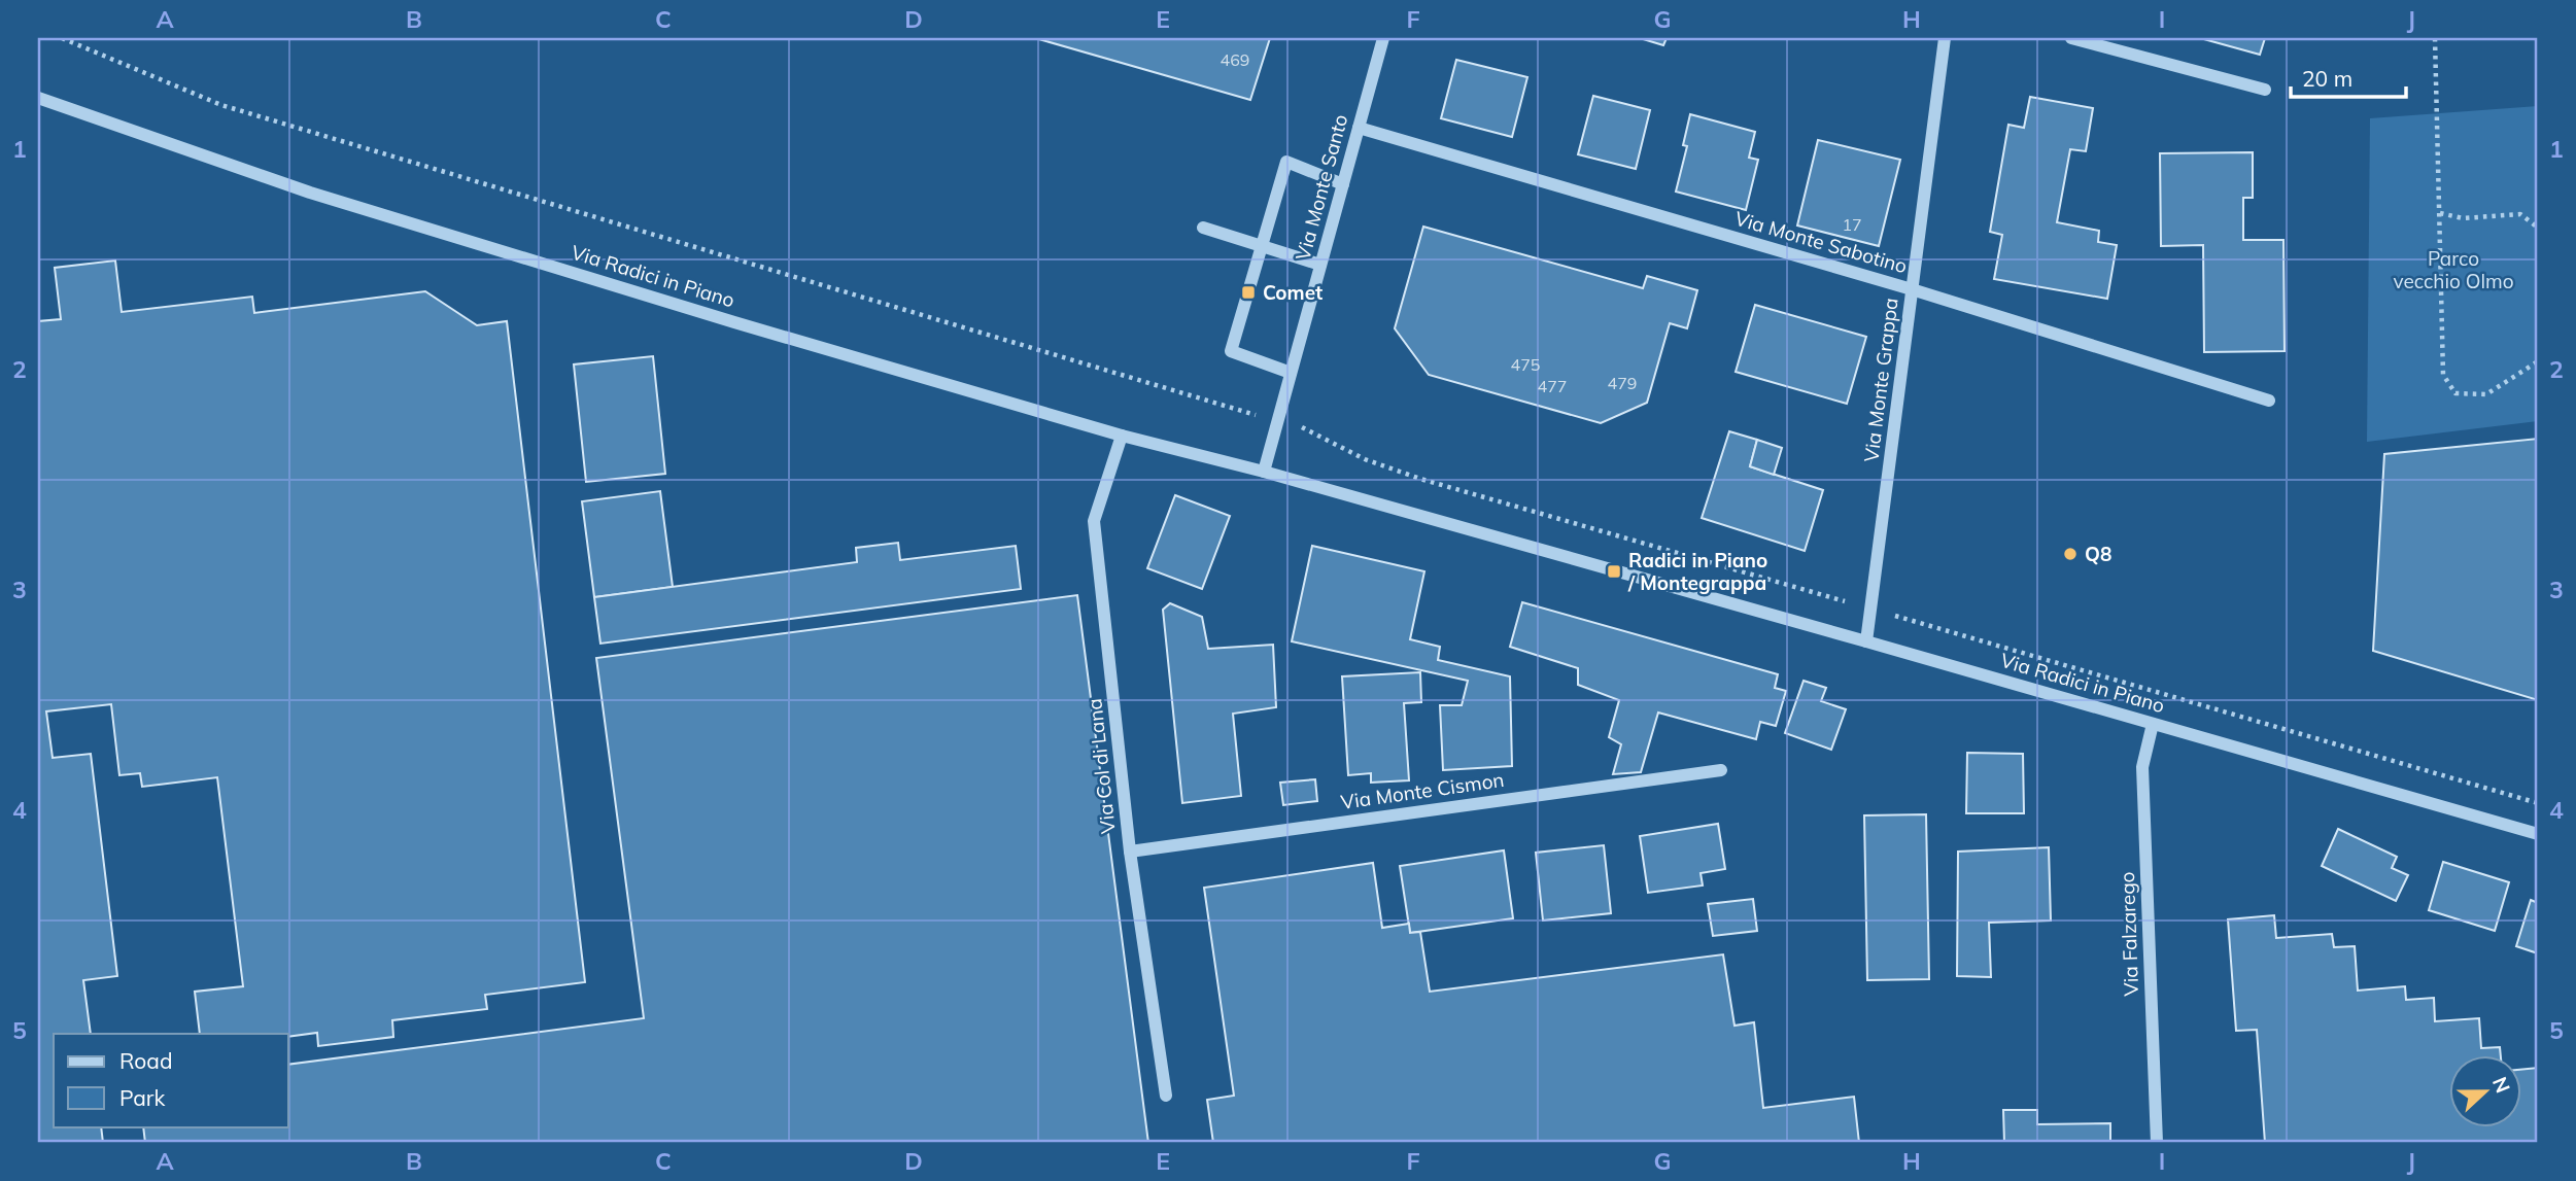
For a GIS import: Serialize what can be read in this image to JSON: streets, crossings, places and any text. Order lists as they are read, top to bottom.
{
  "streets": {
    "street": [
      "Via Monte Santo",
      "Via Monte Sabotino",
      "Via Radici in Piano",
      "Via Monte Grappa",
      "Via Col di Lana",
      "Via Monte Cismon",
      "Via Falzarego"
    ]
  },
  "crossings": [
    ["Via Monte Santo", "Via Monte Sabotino"],
    ["Via Monte Santo", "Via Radici in Piano"],
    ["Via Monte Sabotino", "Via Monte Grappa"],
    ["Via Radici in Piano", "Via Monte Grappa"],
    ["Via Radici in Piano", "Via Col di Lana"],
    ["Via Radici in Piano", "Via Falzarego"],
    ["Via Col di Lana", "Via Monte Cismon"]
  ],
  "parks": ["Parco vecchio Olmo"],
  "places": {
    "transit": ["Comet", "Radici in Piano / Montegrappa"],
    "other": ["Q8"]
  },
  "house_numbers": [
    "469",
    "17",
    "475",
    "479",
    "477"
  ],
  "legend": ["Road", "Park"],
  "scale_bar": "20 m",
  "north": "right",
  "grid": {
    "columns": [
      "A",
      "B",
      "C",
      "D",
      "E",
      "F",
      "G",
      "H",
      "I",
      "J"
    ],
    "rows": [
      "1",
      "2",
      "3",
      "4",
      "5"
    ]
  }
}
